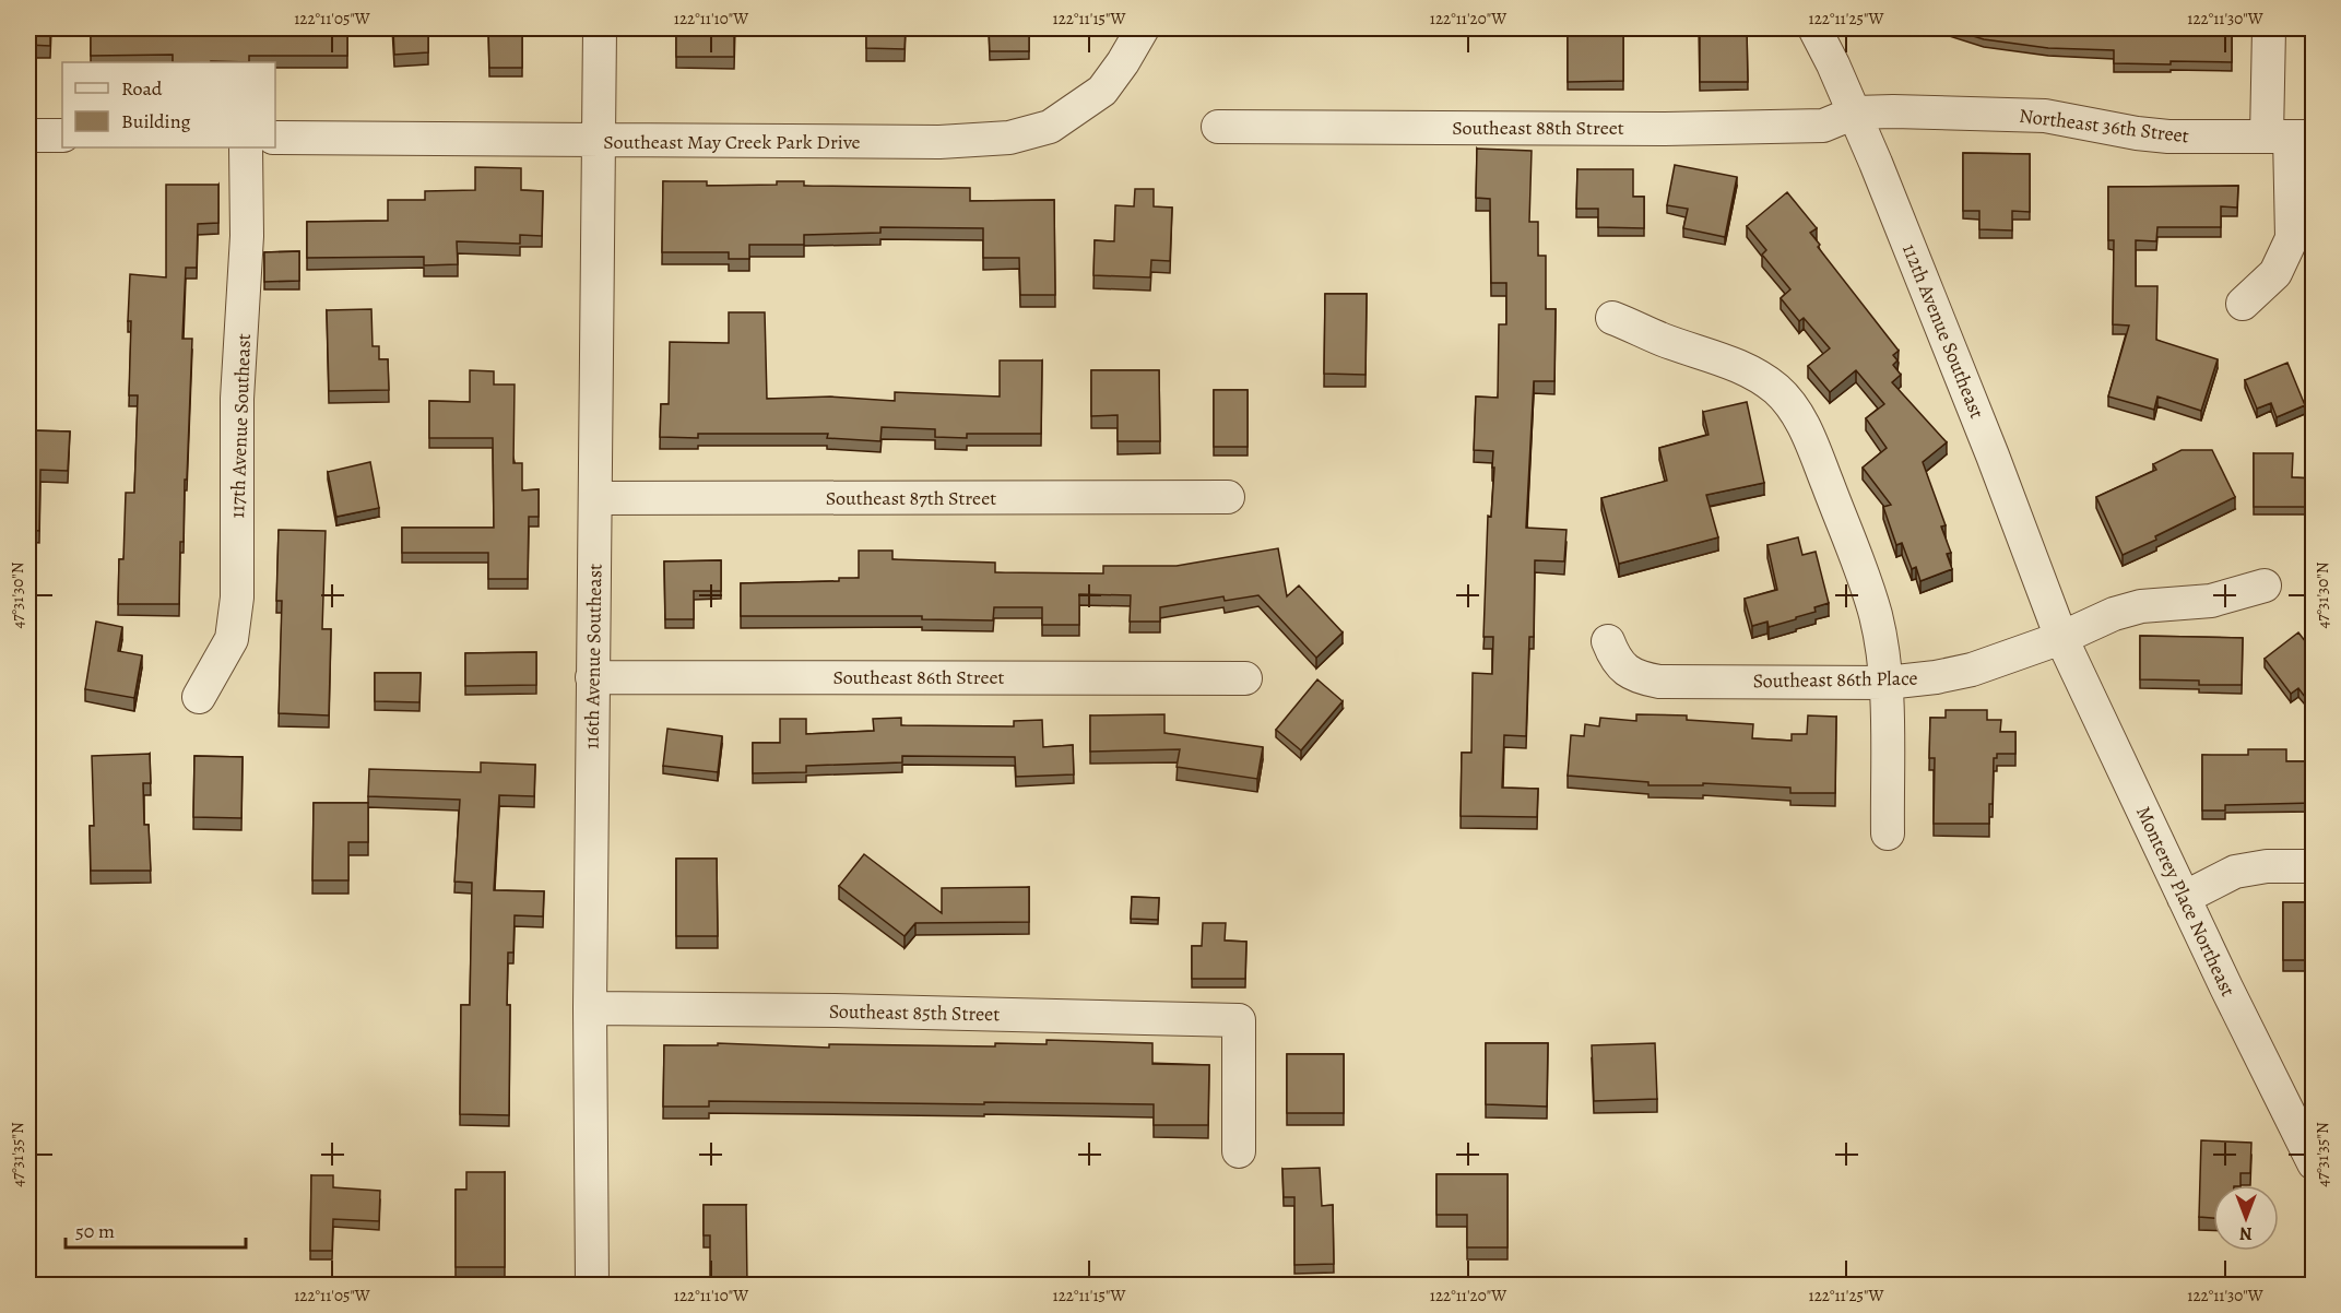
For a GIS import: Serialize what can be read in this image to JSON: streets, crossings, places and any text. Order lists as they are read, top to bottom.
{
  "streets": {
    "street": [
      "Northeast 36th Street",
      "Southeast 88th Street",
      "Southeast May Creek Park Drive",
      "112th Avenue Southeast",
      "117th Avenue Southeast",
      "Southeast 87th Street",
      "116th Avenue Southeast",
      "Southeast 86th Street",
      "Southeast 86th Place",
      "Monterey Place Northeast",
      "Southeast 85th Street"
    ]
  },
  "crossings": [
    ["Northeast 36th Street", "Southeast 88th Street"],
    ["Northeast 36th Street", "112th Avenue Southeast"],
    ["Southeast 88th Street", "112th Avenue Southeast"],
    ["Southeast May Creek Park Drive", "116th Avenue Southeast"],
    ["112th Avenue Southeast", "Southeast 86th Place"],
    ["112th Avenue Southeast", "Monterey Place Northeast"],
    ["Southeast 87th Street", "116th Avenue Southeast"],
    ["116th Avenue Southeast", "Southeast 86th Street"],
    ["116th Avenue Southeast", "Southeast 85th Street"],
    ["Southeast 86th Place", "Monterey Place Northeast"]
  ],
  "legend": ["Road", "Building"],
  "scale_bar": "50 m",
  "north": "bottom",
  "coordinates": [
    "122°11'05\"W",
    "122°11'10\"W",
    "122°11'15\"W",
    "122°11'20\"W",
    "122°11'25\"W",
    "122°11'30\"W",
    "47°31'30\"N",
    "47°31'35\"N"
  ]
}
